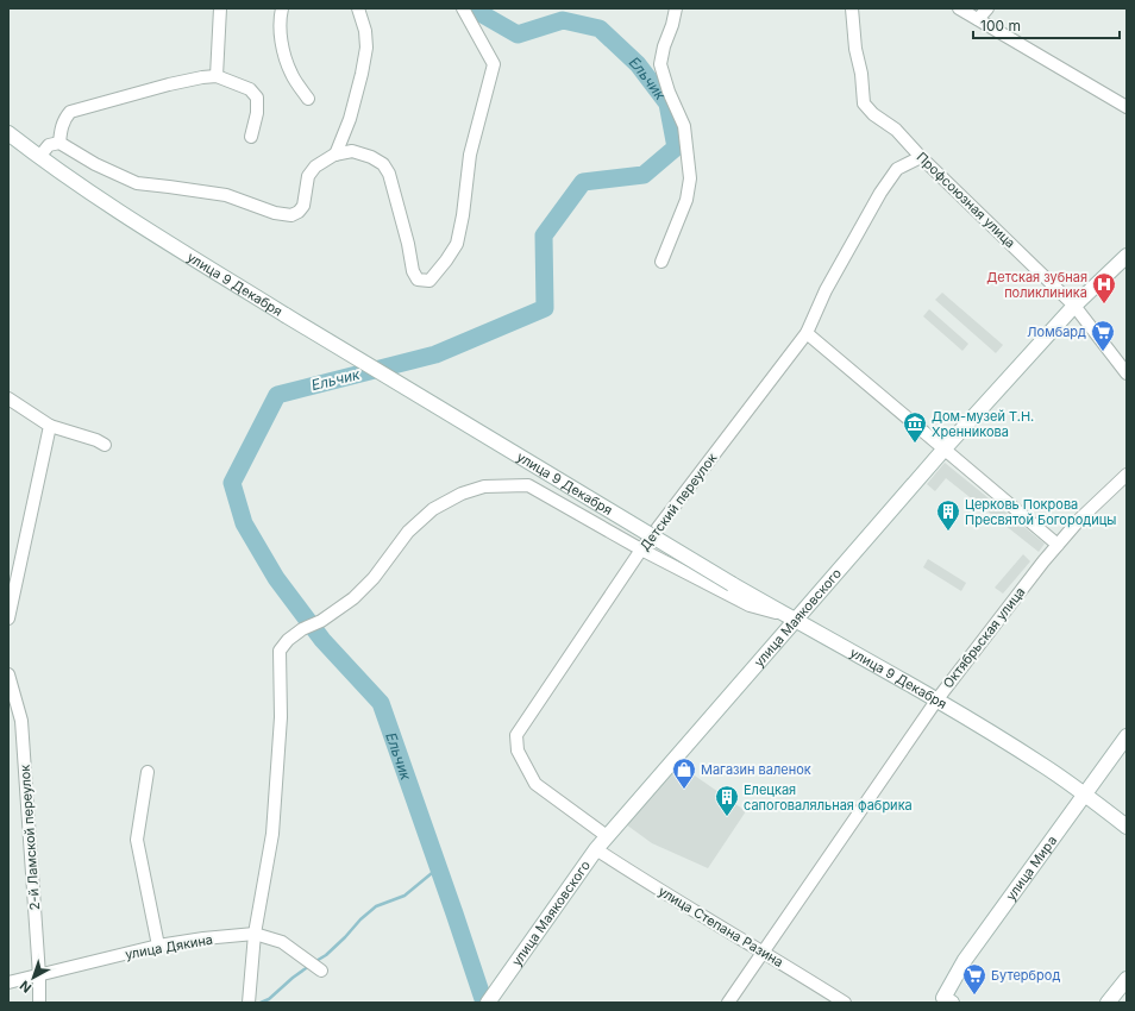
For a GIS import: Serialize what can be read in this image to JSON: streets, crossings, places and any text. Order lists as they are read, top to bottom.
{
  "streets": {
    "main road": ["улица 9 Декабря", "улица Маяковского", "улица Мира"],
    "street": [
      "Профсоюзная улица",
      "Детский переулок",
      "Октябрьская улица",
      "2-й Ламской переулок",
      "улица Степана Разина",
      "улица Дякина"
    ]
  },
  "crossings": [
    ["Профсоюзная улица", "Детский переулок"],
    ["Профсоюзная улица", "улица Маяковского"],
    ["улица 9 Декабря", "улица Маяковского"],
    ["улица 9 Декабря", "Октябрьская улица"],
    ["улица 9 Декабря", "улица Мира"],
    ["Детский переулок", "улица Маяковского"],
    ["улица Маяковского", "улица Степана Разина"],
    ["Октябрьская улица", "улица Степана Разина"],
    ["2-й Ламской переулок", "улица Дякина"]
  ],
  "water": ["Ельчик"],
  "places": {
    "hospital": ["Детская зубная поликлиника"],
    "supermarket": ["Ломбард", "Бутерброд"],
    "museum": ["Дом-музей Т.Н. Хренникова"],
    "building": ["Церковь Покрова Пресвятой Богородицы", "Елецкая сапоговаляльная фабрика"],
    "shop": ["Магазин валенок"]
  },
  "scale_bar": "100 m",
  "north": "bottom left"
}
